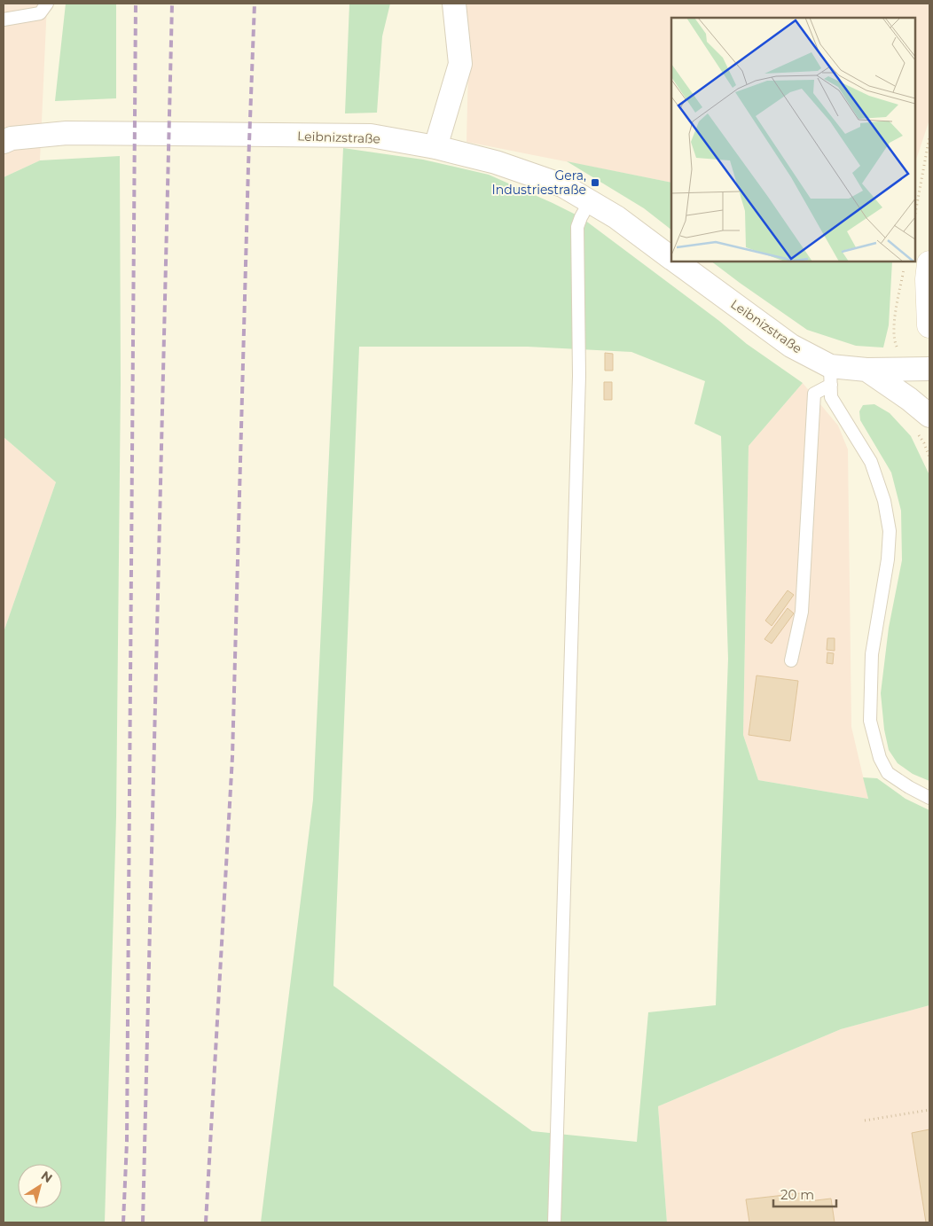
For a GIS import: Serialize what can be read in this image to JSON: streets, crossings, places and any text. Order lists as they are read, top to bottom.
{
  "streets": {
    "street": ["Leibnizstraße"]
  },
  "places": {
    "transit": ["Gera, Industriestraße"]
  },
  "scale_bar": "20 m",
  "north": "top right"
}
